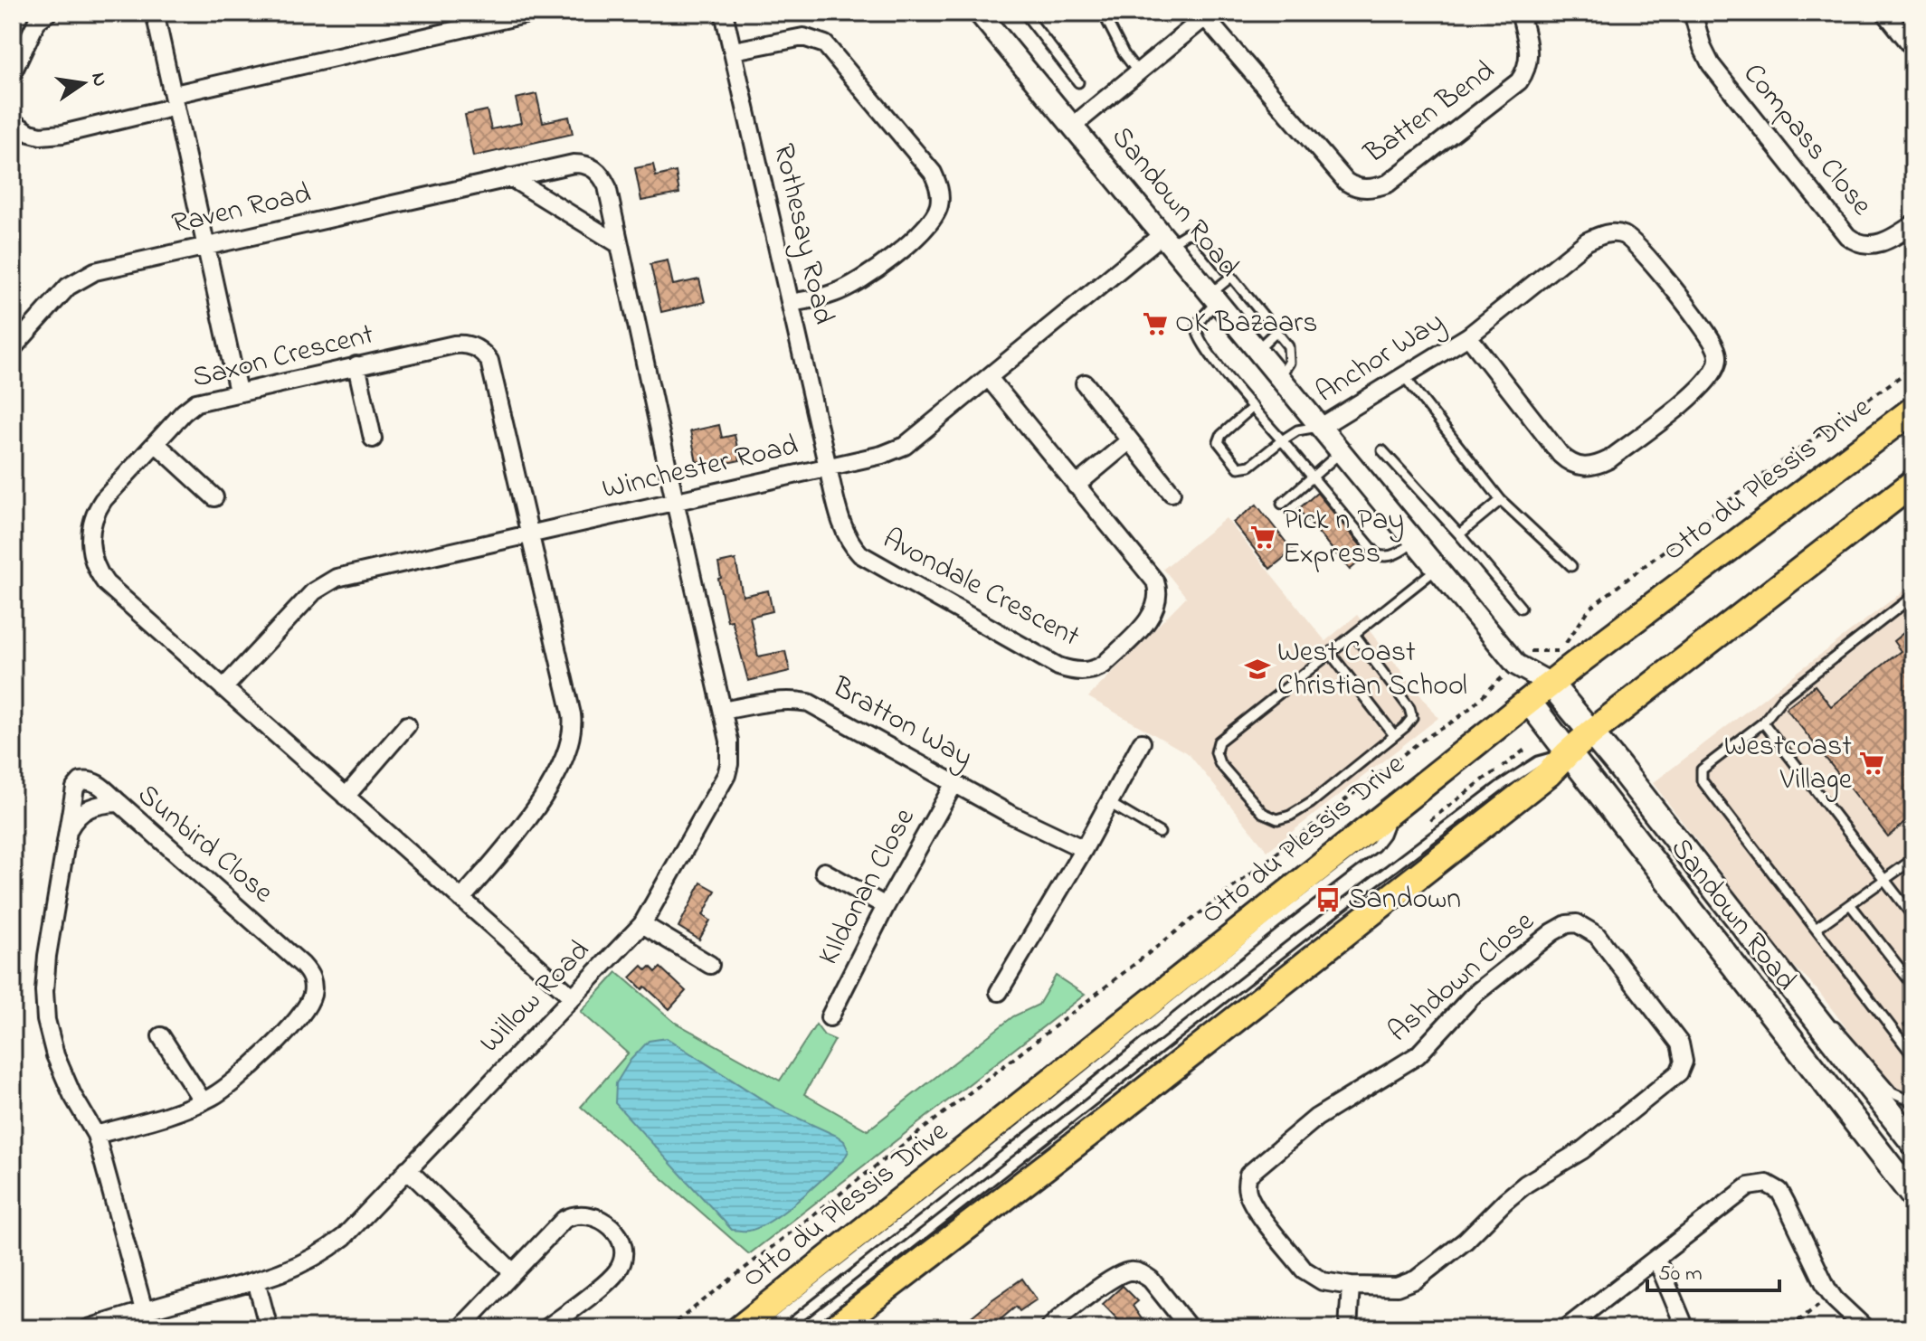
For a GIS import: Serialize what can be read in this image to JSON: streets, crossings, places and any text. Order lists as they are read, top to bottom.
{
  "streets": {
    "main road": ["Sandown Road", "Otto du Plessis Drive"],
    "street": [
      "Batten Bend",
      "Compass Close",
      "Raven Road",
      "Rothesay Road",
      "Saxon Crescent",
      "Anchor Way",
      "Winchester Road",
      "Avondale Crescent",
      "Bratton Way",
      "Sunbird Close",
      "KIldonan Close",
      "Ashdown Close",
      "Willow Road"
    ]
  },
  "crossings": [
    ["Batten Bend", "Sandown Road"],
    ["Sandown Road", "Anchor Way"],
    ["Sandown Road", "Winchester Road"],
    ["Sandown Road", "Otto du Plessis Drive"],
    ["Raven Road", "Winchester Road"],
    ["Raven Road", "Willow Road"],
    ["Rothesay Road", "Winchester Road"],
    ["Rothesay Road", "Avondale Crescent"],
    ["Saxon Crescent", "Winchester Road"],
    ["Saxon Crescent", "Willow Road"],
    ["Winchester Road", "Avondale Crescent"],
    ["Winchester Road", "Willow Road"],
    ["Bratton Way", "KIldonan Close"],
    ["Bratton Way", "Willow Road"]
  ],
  "places": {
    "supermarket": ["OK Bazaars", "Pick n Pay Express", "Westcoast Village"],
    "school or university": ["West Coast Christian School"],
    "bus stop": ["Sandown"]
  },
  "scale_bar": "50 m",
  "north": "right"
}
